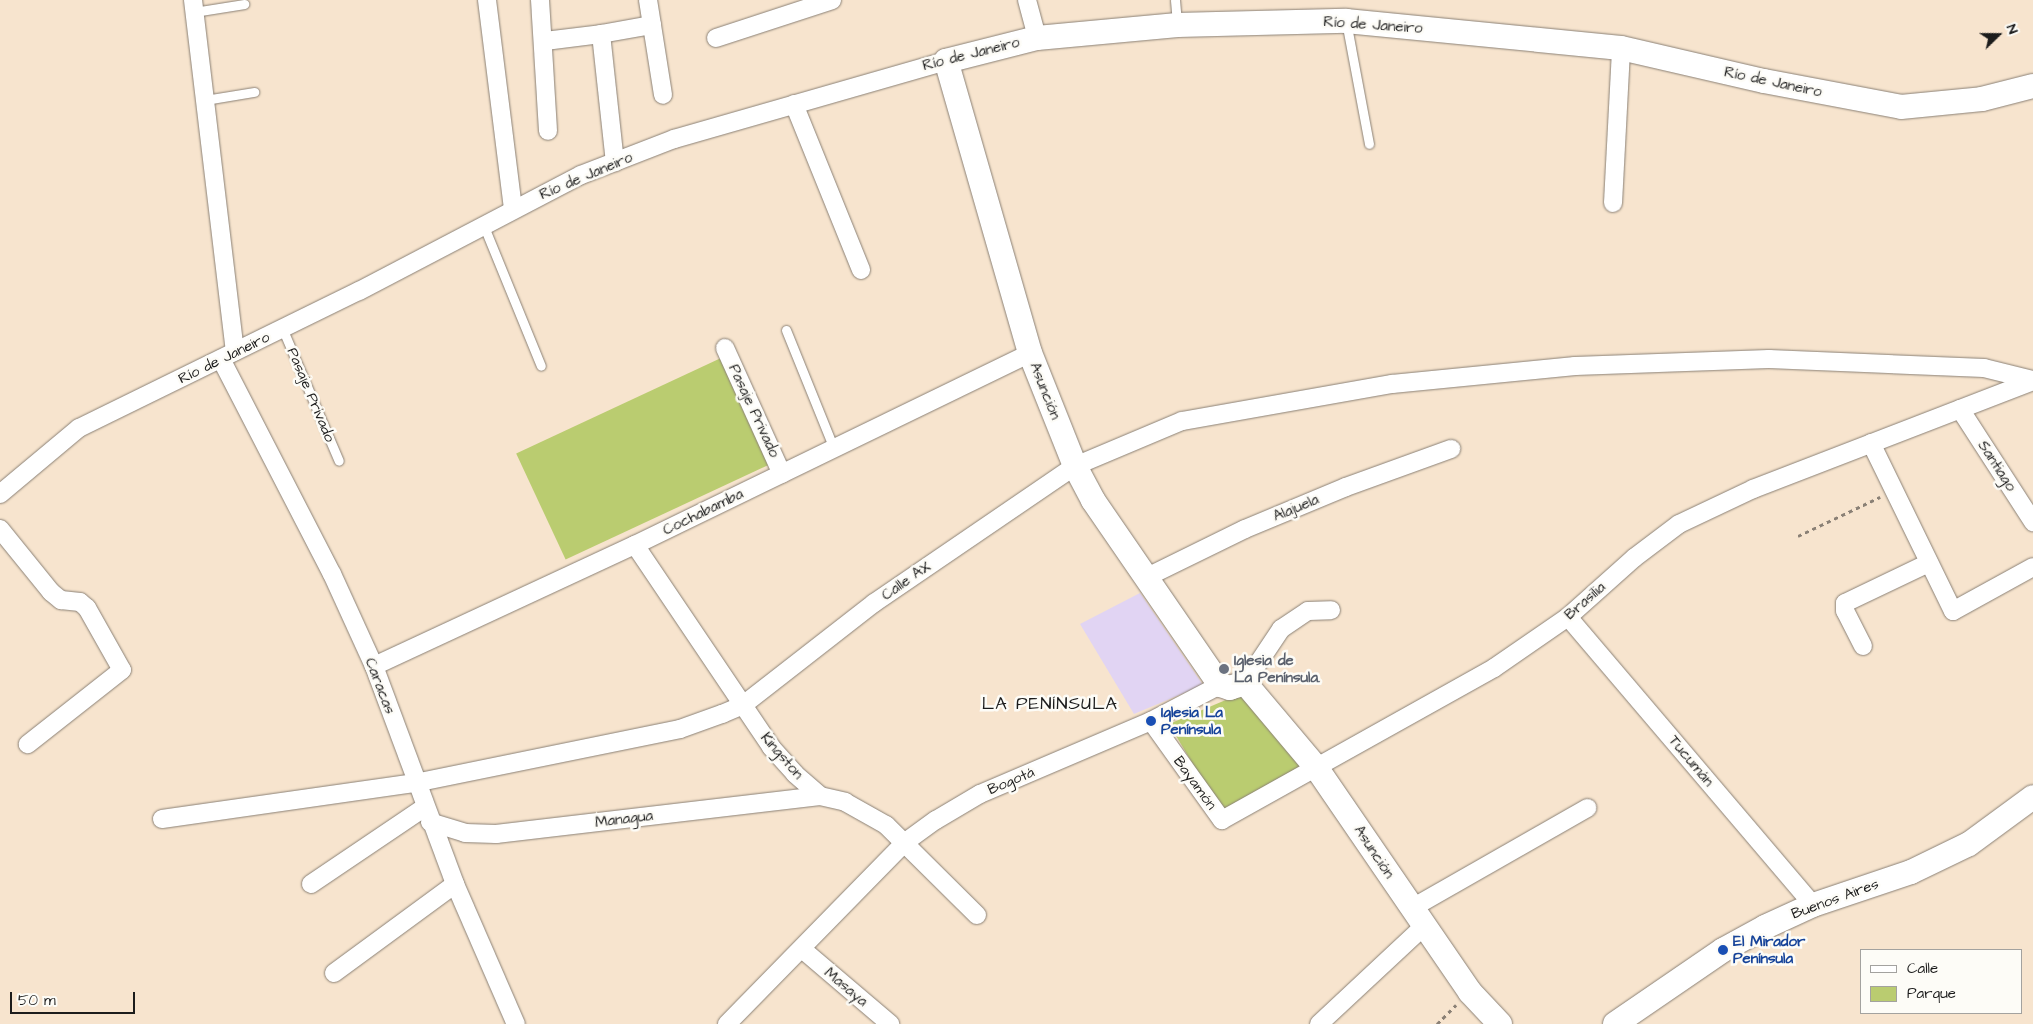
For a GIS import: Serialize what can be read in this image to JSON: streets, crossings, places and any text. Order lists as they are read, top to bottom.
{
  "streets": {
    "street": [
      "Río de Janeiro",
      "Asunción",
      "Pasaje Privado",
      "Santiago",
      "Alajuela",
      "Cochabamba",
      "Calle AX",
      "Brasilia",
      "Caracas",
      "Kingston",
      "Tucumán",
      "Bogotá",
      "Bayamón",
      "Managua",
      "Buenos Aires",
      "Masaya"
    ]
  },
  "crossings": [
    ["Río de Janeiro", "Asunción"],
    ["Río de Janeiro", "Pasaje Privado"],
    ["Río de Janeiro", "Caracas"],
    ["Asunción", "Alajuela"],
    ["Asunción", "Cochabamba"],
    ["Asunción", "Calle AX"],
    ["Asunción", "Brasilia"],
    ["Asunción", "Bogotá"],
    ["Pasaje Privado", "Cochabamba"],
    ["Santiago", "Brasilia"],
    ["Cochabamba", "Caracas"],
    ["Cochabamba", "Kingston"],
    ["Calle AX", "Brasilia"],
    ["Calle AX", "Caracas"],
    ["Calle AX", "Kingston"],
    ["Brasilia", "Tucumán"],
    ["Brasilia", "Bayamón"],
    ["Caracas", "Managua"],
    ["Kingston", "Bogotá"],
    ["Kingston", "Managua"],
    ["Tucumán", "Buenos Aires"],
    ["Bogotá", "Bayamón"],
    ["Bogotá", "Masaya"]
  ],
  "districts": ["LA PENÍNSULA"],
  "places": ["Iglesia de La Península.", "Iglesia La Península", "El Mirador Península"],
  "legend": ["Calle", "Parque"],
  "scale_bar": "50 m",
  "north": "right"
}
